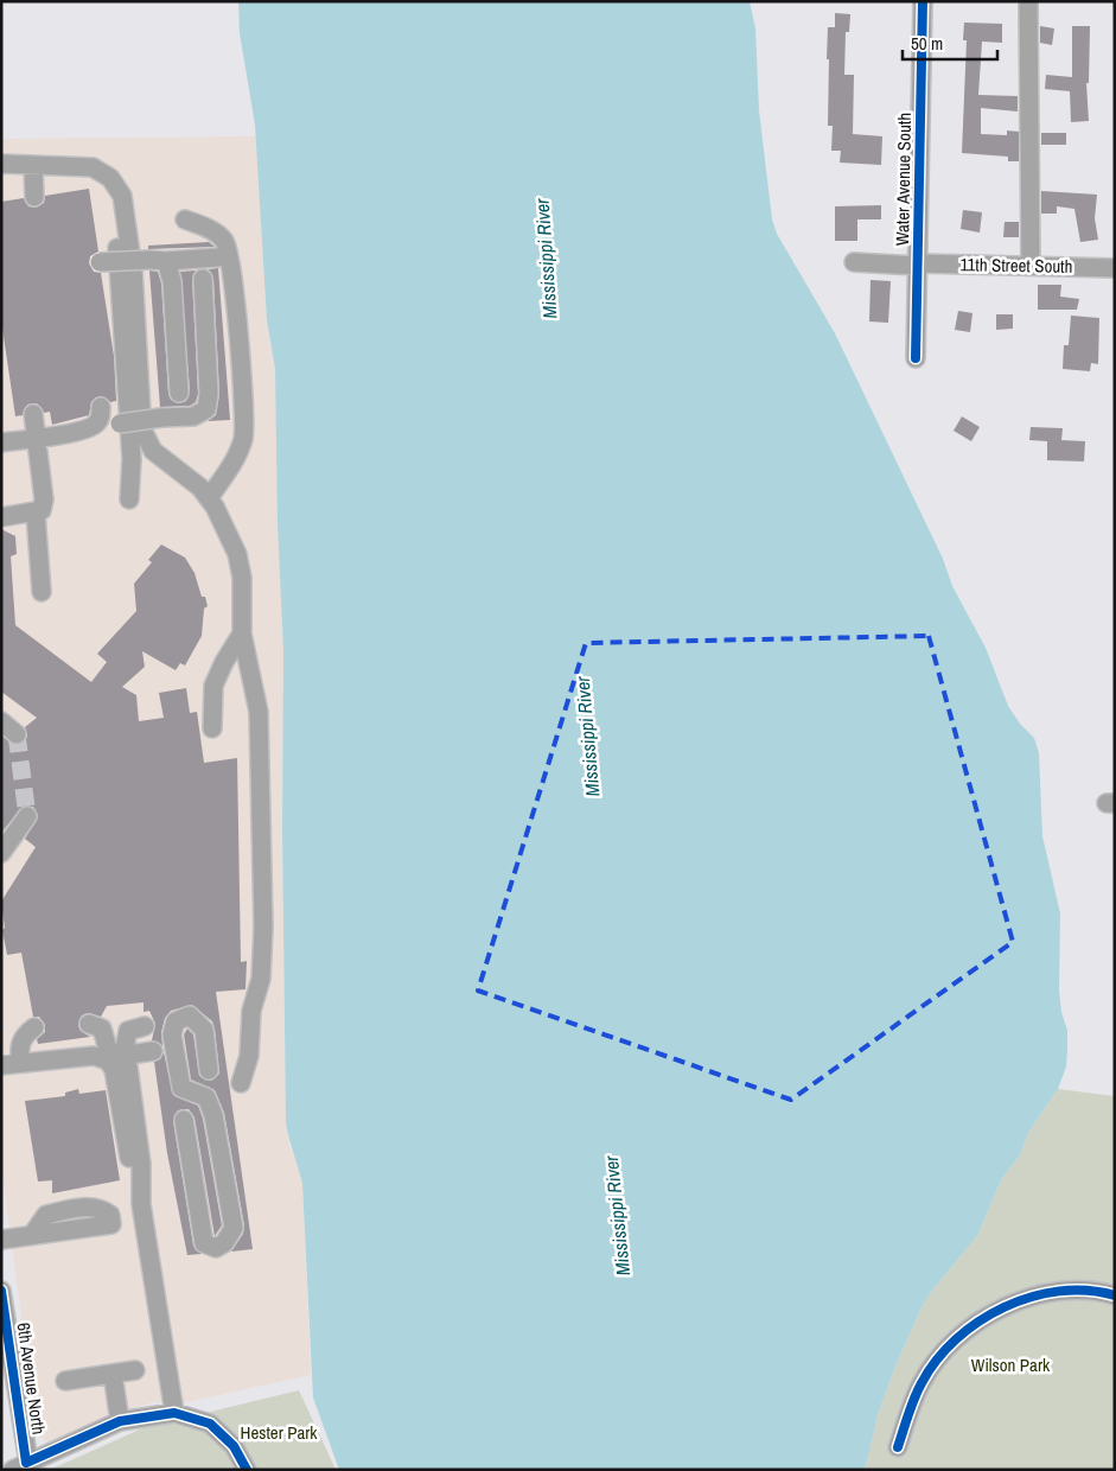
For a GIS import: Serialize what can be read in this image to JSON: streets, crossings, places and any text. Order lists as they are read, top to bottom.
{
  "streets": {
    "street": ["Water Avenue South", "11th Street South", "6th Avenue North"]
  },
  "crossings": [
    ["Water Avenue South", "11th Street South"]
  ],
  "water": ["Mississippi River"],
  "parks": ["Wilson Park", "Hester Park"],
  "scale_bar": "50 m"
}
